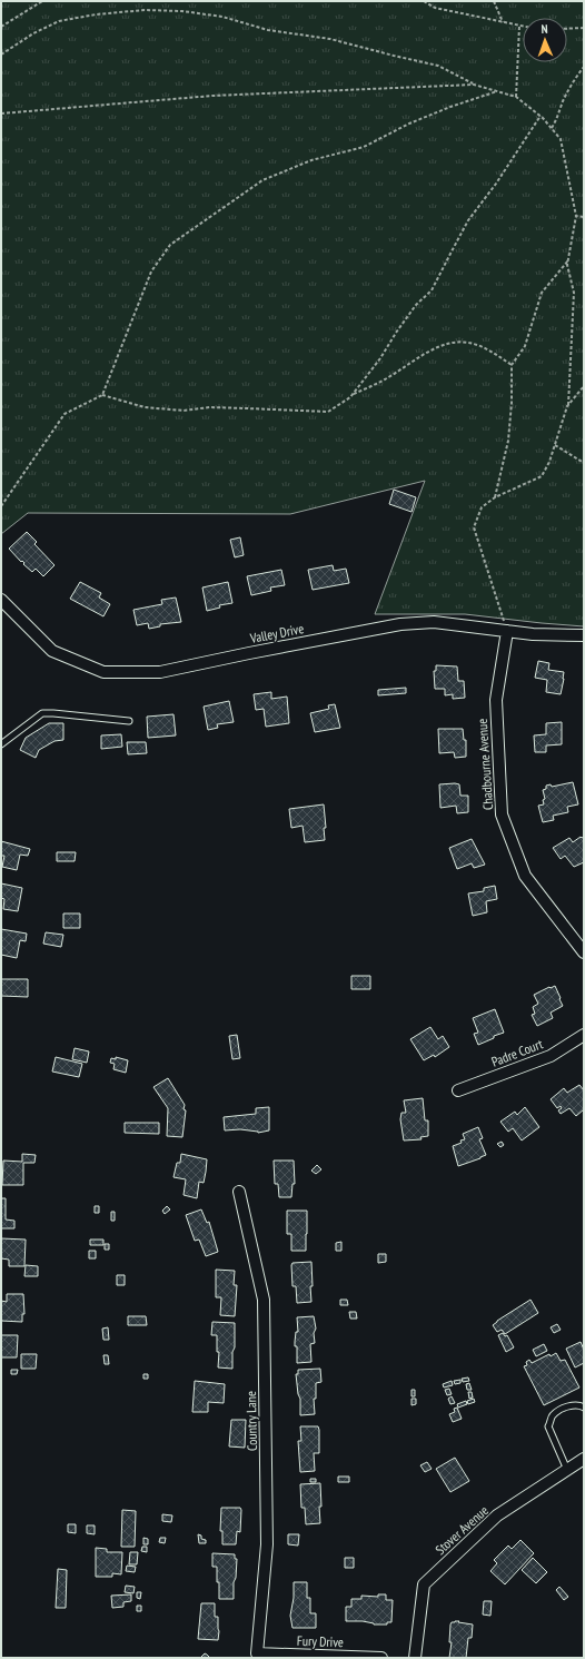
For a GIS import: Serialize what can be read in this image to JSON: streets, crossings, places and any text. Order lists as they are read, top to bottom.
{
  "streets": {
    "street": [
      "Valley Drive",
      "Chadbourne Avenue",
      "Padre Court",
      "Country Lane",
      "Stover Avenue",
      "Fury Drive"
    ]
  },
  "crossings": [
    ["Valley Drive", "Chadbourne Avenue"],
    ["Country Lane", "Fury Drive"]
  ],
  "north": "top"
}
